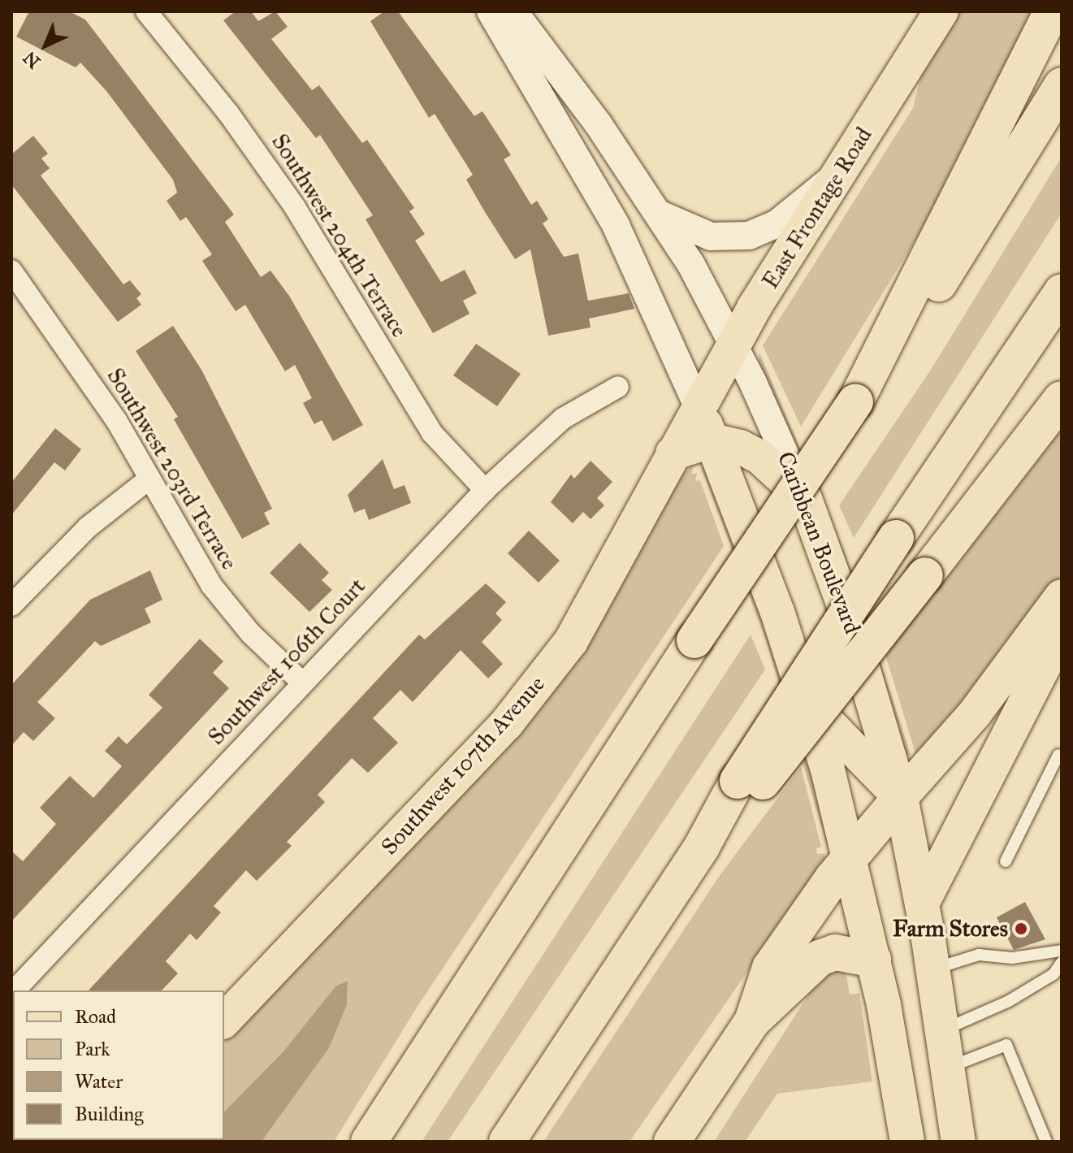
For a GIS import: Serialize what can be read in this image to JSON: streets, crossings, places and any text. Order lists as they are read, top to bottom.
{
  "streets": {
    "main road": ["East Frontage Road", "Caribbean Boulevard", "Southwest 107th Avenue"],
    "street": ["Southwest 204th Terrace", "Southwest 203rd Terrace", "Southwest 106th Court"]
  },
  "crossings": [
    ["East Frontage Road", "Caribbean Boulevard"],
    ["East Frontage Road", "Southwest 107th Avenue"],
    ["Southwest 204th Terrace", "Southwest 106th Court"],
    ["Southwest 203rd Terrace", "Southwest 106th Court"]
  ],
  "places": ["Farm Stores"],
  "legend": [
    "Road",
    "Park",
    "Water",
    "Building"
  ],
  "north": "bottom left"
}
